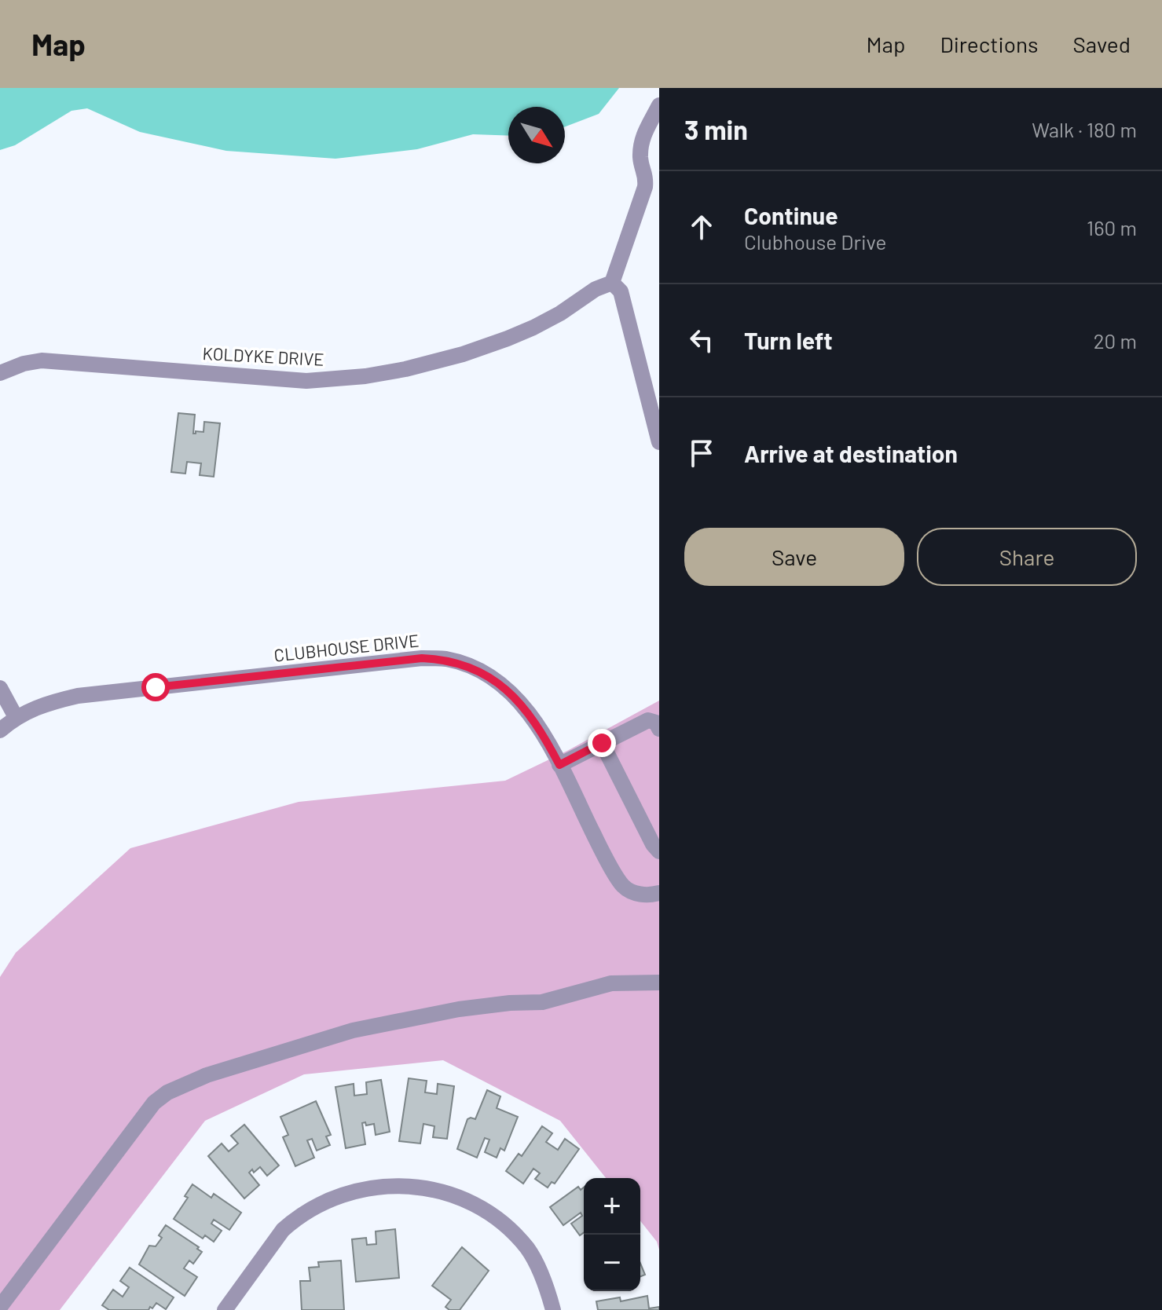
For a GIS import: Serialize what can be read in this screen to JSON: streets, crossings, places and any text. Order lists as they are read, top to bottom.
{
  "streets": {
    "street": ["KOLDYKE DRIVE", "CLUBHOUSE DRIVE"]
  },
  "north": "bottom right",
  "page": {
    "header": "Map",
    "nav": ["Map", "Directions", "Saved"],
    "heading": ["3 min", "Walk · 180 m"],
    "list": [
      ["Continue", "Clubhouse Drive", "160 m"],
      ["Turn left", "20 m"],
      "Arrive at destination"
    ],
    "buttons": ["Save", "Share"],
    "map_buttons": ["+", "−"]
  }
}
